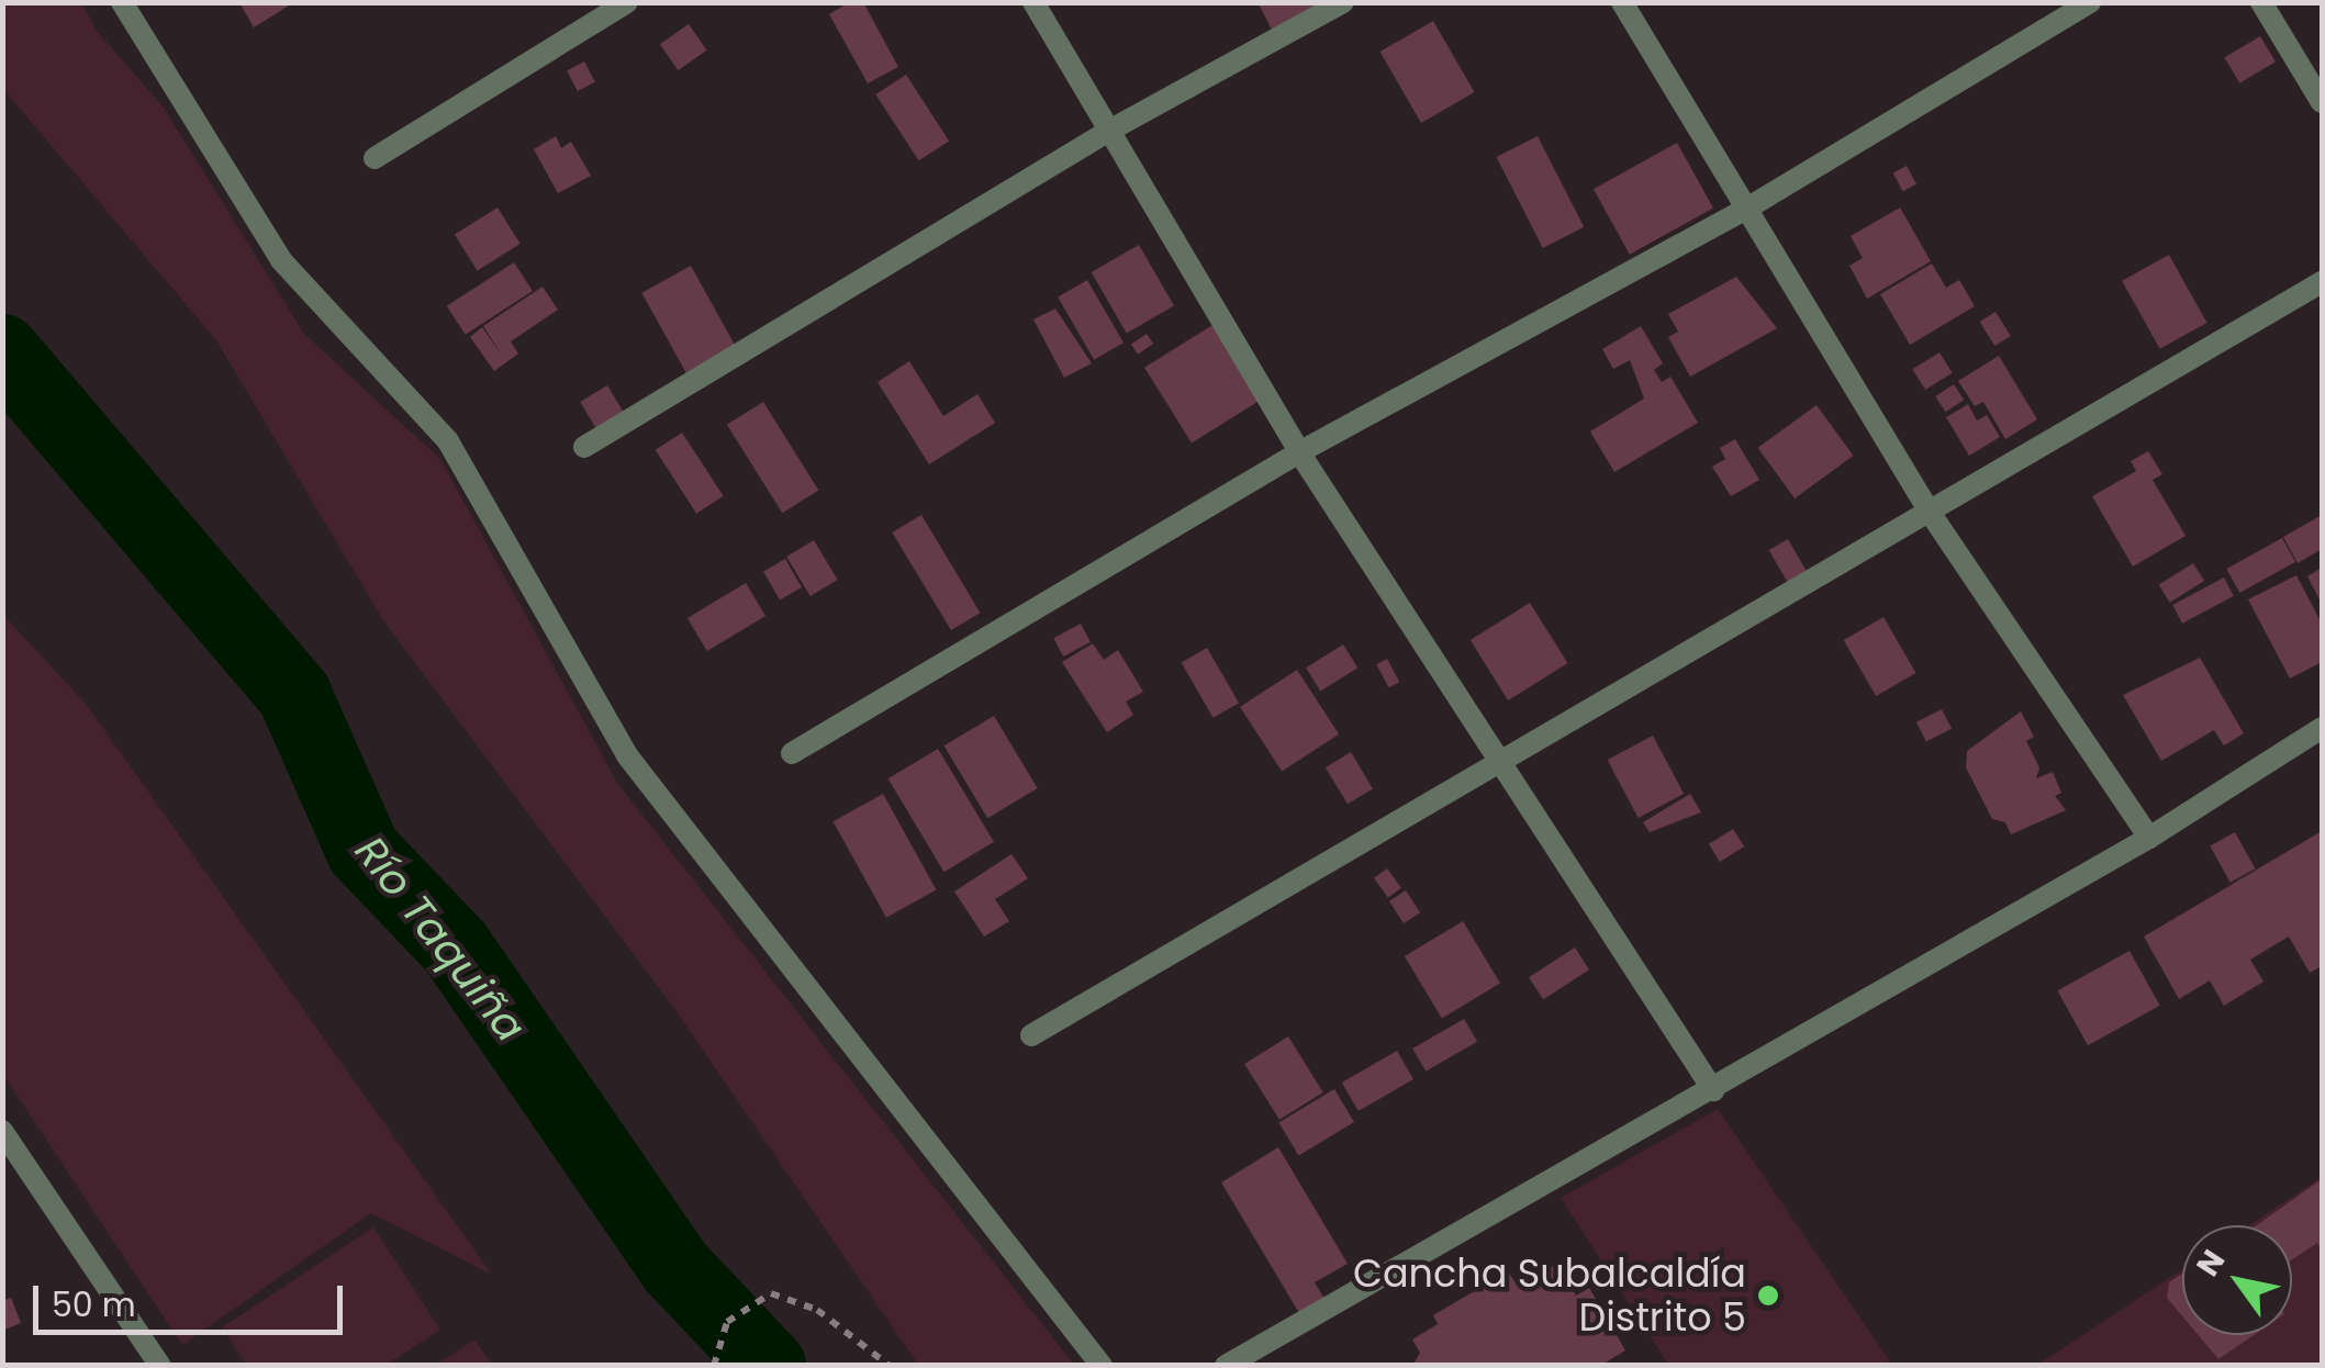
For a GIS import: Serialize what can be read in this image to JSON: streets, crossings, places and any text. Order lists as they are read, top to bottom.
{
  "water": ["Río Taquiña"],
  "places": ["Cancha Subalcaldía Distrito 5"],
  "scale_bar": "50 m",
  "north": "top left"
}
